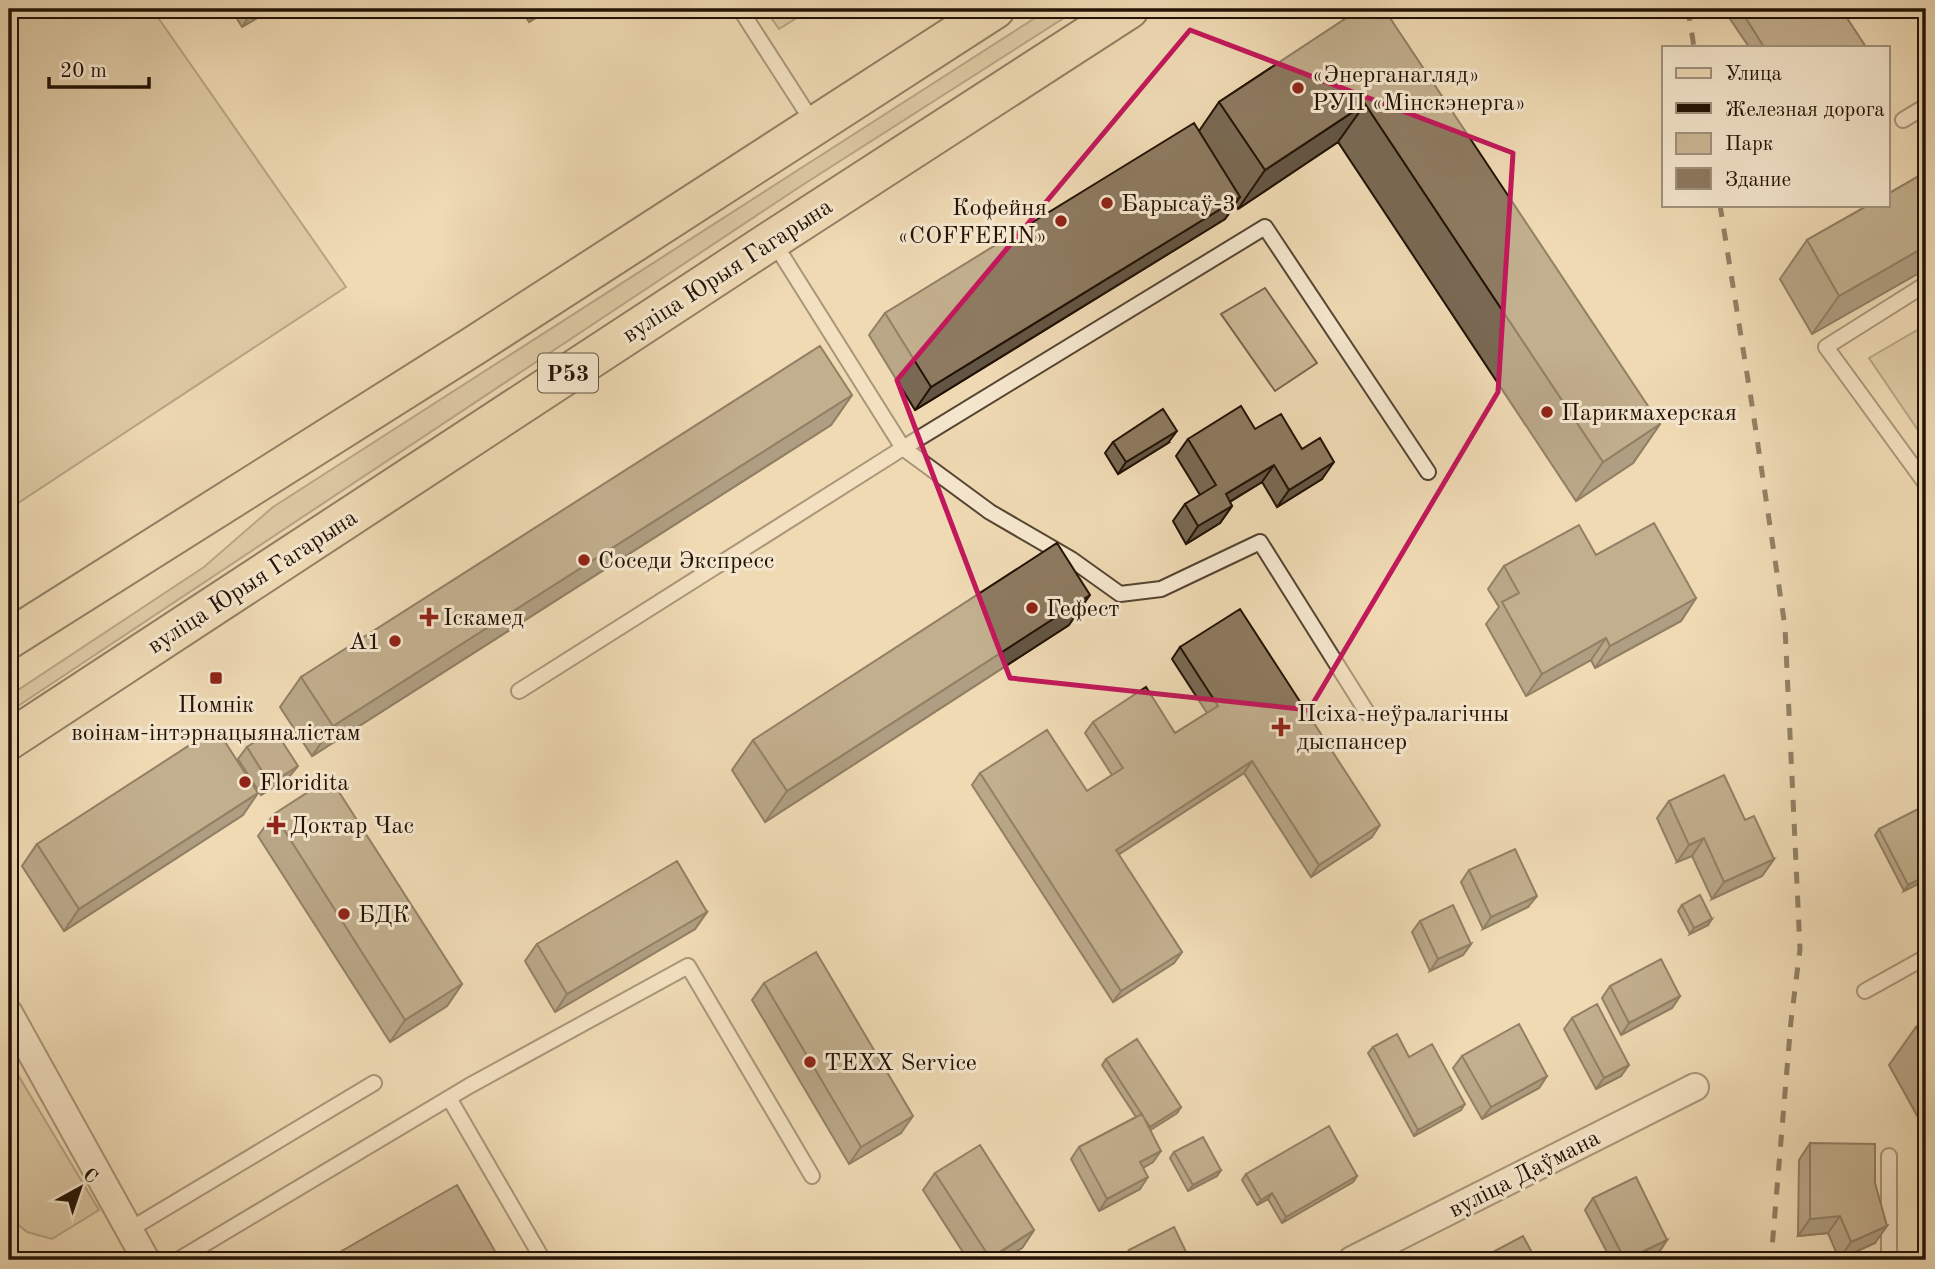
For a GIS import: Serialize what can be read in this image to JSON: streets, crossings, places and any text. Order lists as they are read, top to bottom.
{
  "streets": {
    "main road": ["вуліца Юрыя Гагарына", "Р53"],
    "street": ["вуліца Даўмана"]
  },
  "places": {
    "other": [
      "«Энерганагляд» РУП «Мінскэнерга»",
      "Барысаў-3",
      "Кофейня «COFFEEIN»",
      "Парикмахерская",
      "Соседи Экспресс",
      "Гефест",
      "A1",
      "Floridita",
      "БДК",
      "TEXX Service"
    ],
    "health": ["Іскамед", "Псіха-неўралагічны дыспансер", "Доктар Час"],
    "transit": ["Помнік воінам-інтэрнацыяналістам"]
  },
  "legend": [
    "Улица",
    "Железная дорога",
    "Парк",
    "Здание"
  ],
  "scale_bar": "20 m",
  "north": "top right"
}
